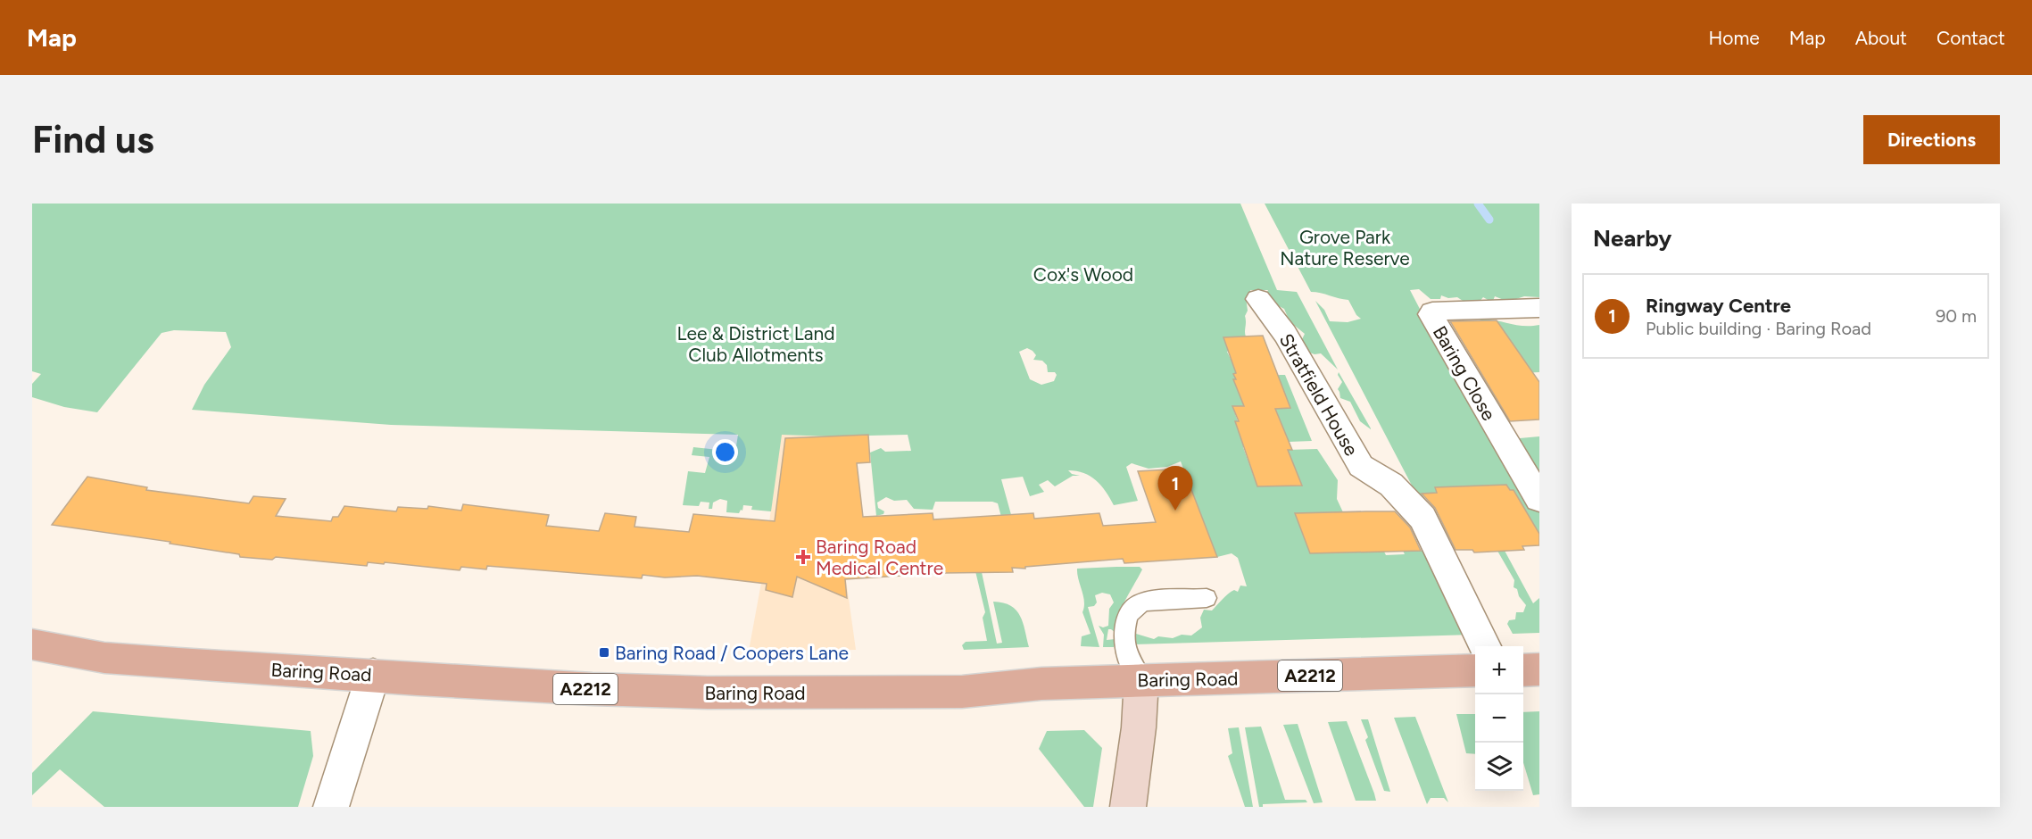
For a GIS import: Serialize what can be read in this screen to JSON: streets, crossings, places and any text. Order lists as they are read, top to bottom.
{
  "streets": {
    "main road": ["Baring Road", "A2212"],
    "street": ["Baring Close", "Stratfield House"]
  },
  "parks": ["Grove Park Nature Reserve", "Cox's Wood", "Lee & District Land Club Allotments"],
  "places": {
    "health": ["Baring Road Medical Centre"],
    "transit": ["Baring Road / Coopers Lane"]
  },
  "page": {
    "header": "Map",
    "nav": [
      "Home",
      "Map",
      "About",
      "Contact"
    ],
    "buttons": "Directions",
    "title": "Find us",
    "heading": "Nearby",
    "list": [
      {
        "mark": "1",
        "name": "Ringway Centre",
        "note": "Public building · Baring Road",
        "value": "90 m"
      }
    ],
    "pins": "1",
    "map_buttons": ["+", "−"]
  }
}
